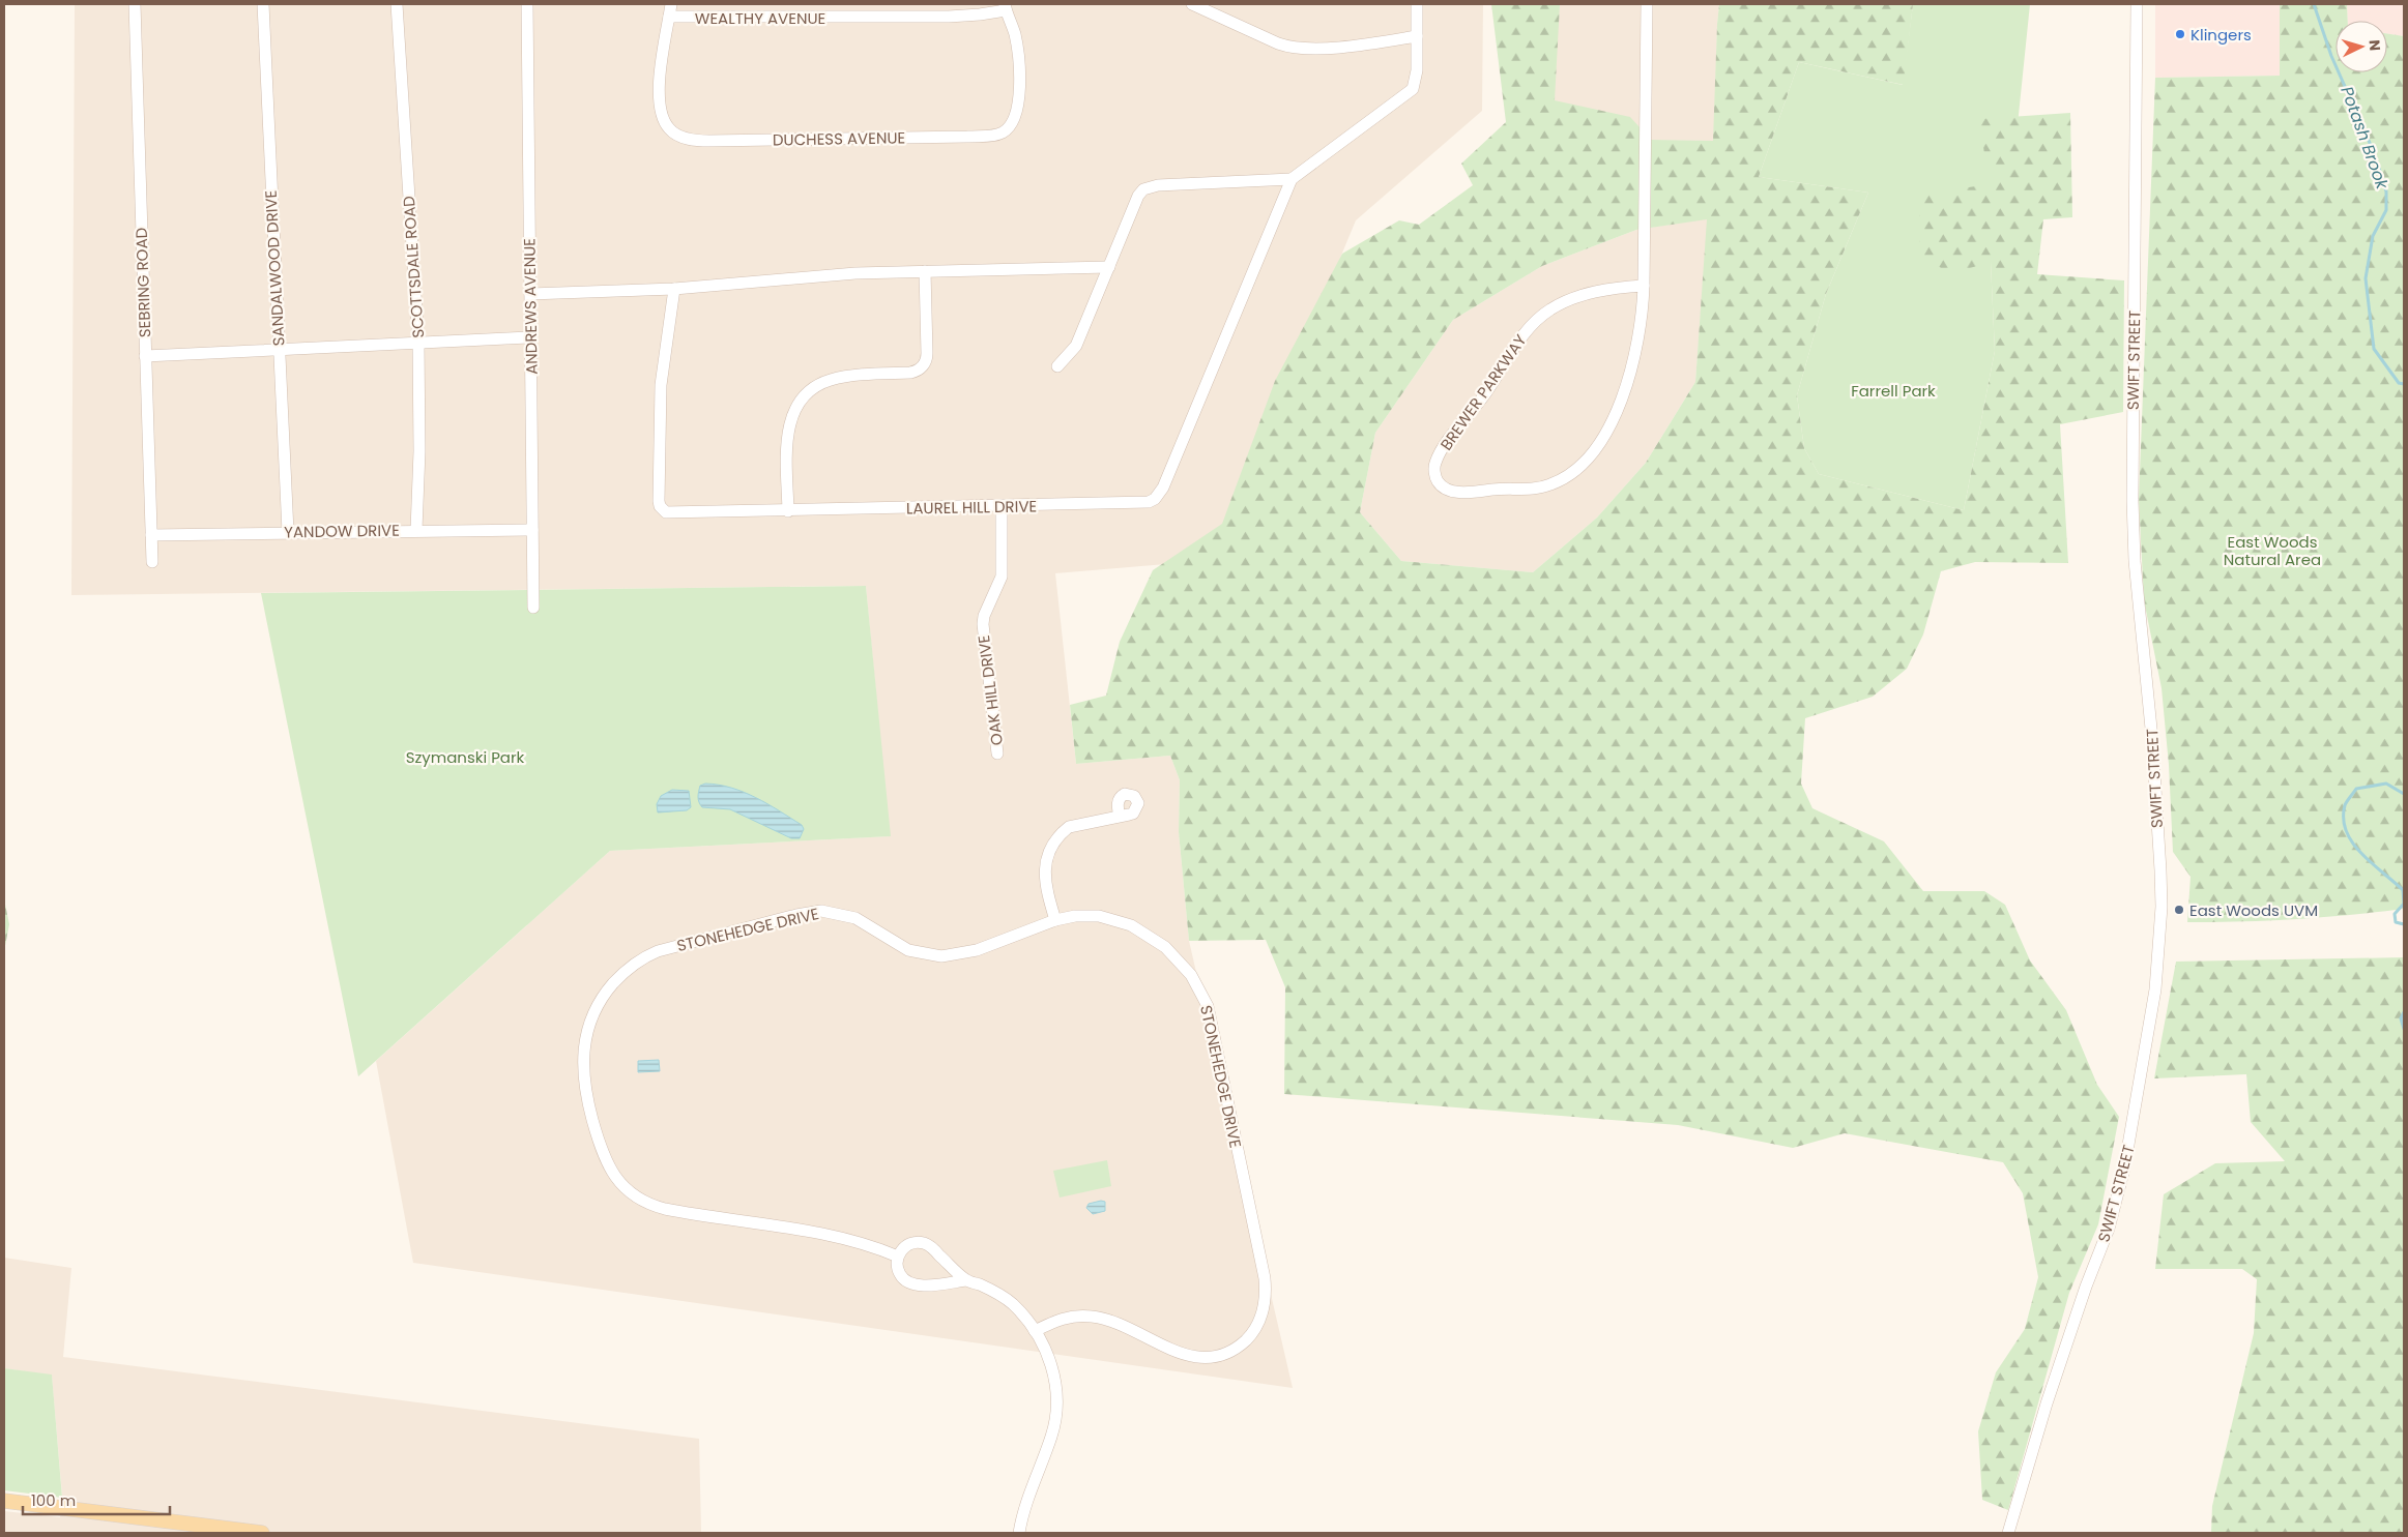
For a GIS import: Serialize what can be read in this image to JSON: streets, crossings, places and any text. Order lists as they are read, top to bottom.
{
  "streets": {
    "street": [
      "WEALTHY AVENUE",
      "DUCHESS AVENUE",
      "SCOTTSDALE ROAD",
      "SANDALWOOD DRIVE",
      "SEBRING ROAD",
      "ANDREWS AVENUE",
      "SWIFT STREET",
      "BREWER PARKWAY",
      "LAUREL HILL DRIVE",
      "YANDOW DRIVE",
      "OAK HILL DRIVE",
      "STONEHEDGE DRIVE"
    ]
  },
  "crossings": [
    ["WEALTHY AVENUE", "DUCHESS AVENUE"],
    ["SCOTTSDALE ROAD", "YANDOW DRIVE"],
    ["SANDALWOOD DRIVE", "YANDOW DRIVE"],
    ["SEBRING ROAD", "YANDOW DRIVE"],
    ["ANDREWS AVENUE", "YANDOW DRIVE"],
    ["LAUREL HILL DRIVE", "OAK HILL DRIVE"]
  ],
  "water": ["Potash Brook"],
  "parks": ["Farrell Park", "East Woods Natural Area", "Szymanski Park"],
  "places": ["Klingers", "East Woods UVM"],
  "scale_bar": "100 m",
  "north": "right"
}
